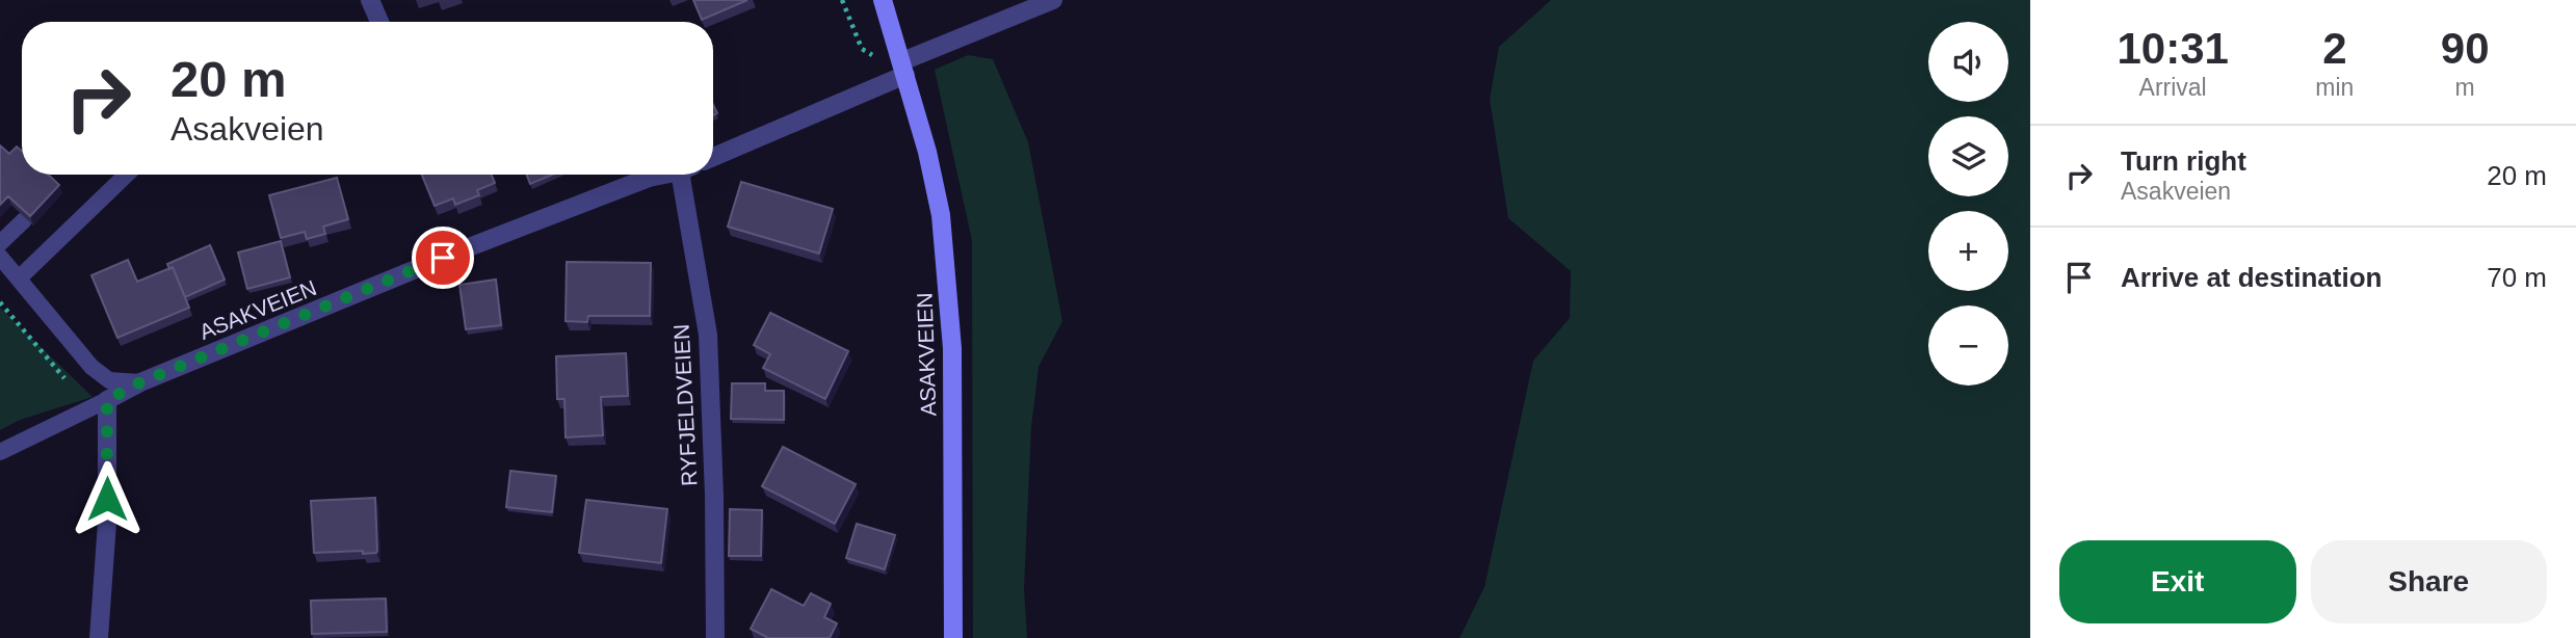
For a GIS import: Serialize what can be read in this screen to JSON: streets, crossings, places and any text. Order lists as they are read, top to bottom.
{
  "streets": {
    "main road": ["ASAKVEIEN"],
    "street": ["RYFJELDVEIEN"]
  },
  "page": {
    "eta": [
      "10:31",
      "Arrival",
      "2",
      "min",
      "90",
      "m"
    ],
    "map_buttons": ["+", "−"],
    "turn": ["20 m", "Asakveien"],
    "list": [
      {
        "name": "Turn right",
        "note": "Asakveien",
        "value": "20 m"
      },
      {
        "name": "Arrive at destination",
        "value": "70 m"
      }
    ],
    "buttons": ["Exit", "Share"]
  }
}
